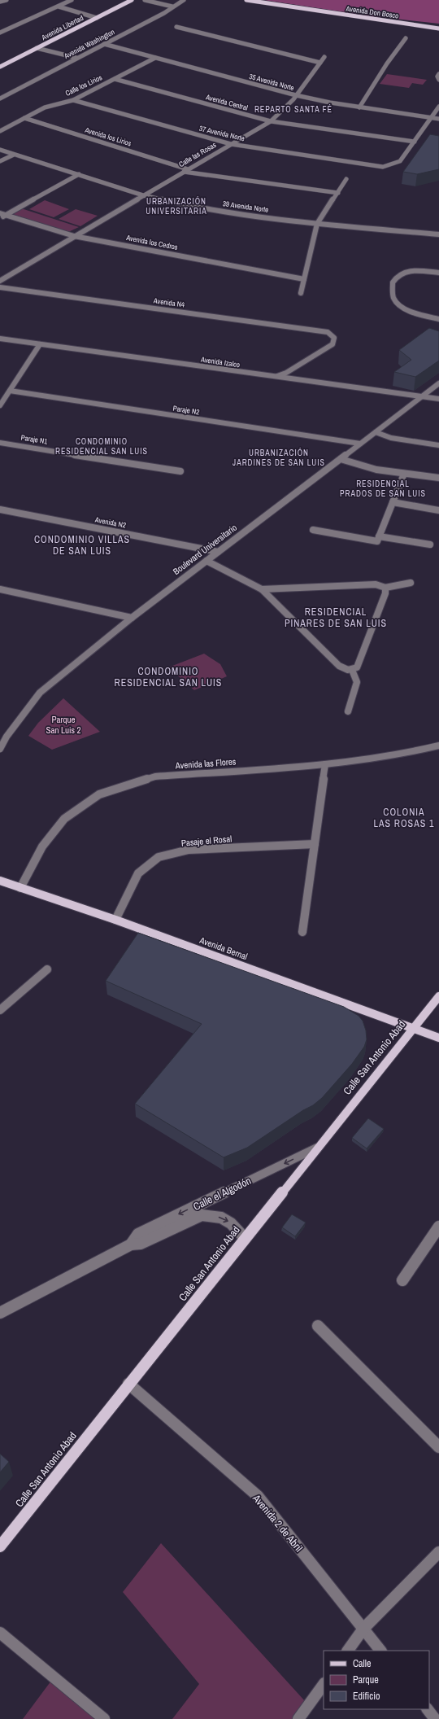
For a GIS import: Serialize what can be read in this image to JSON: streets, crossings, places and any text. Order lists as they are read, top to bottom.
{
  "streets": {
    "main road": [
      "Avenida Don Bosco",
      "Avenida Libertad",
      "Avenida Bernal",
      "Calle San Antonio Abad"
    ],
    "street": [
      "Avenida Washington",
      "35 Avenida Norte",
      "Calle los Lirios",
      "Avenida Central",
      "37 Avenida Norte",
      "Avenida los Lirios",
      "Calle las Rosas",
      "39 Avenida Norte",
      "Avenida los Cedros",
      "Avenida N4",
      "Avenida Izalco",
      "Paraje N2",
      "Paraje N1",
      "Avenida N2",
      "Boulevard Universitario",
      "Avenida las Flores",
      "Pasaje el Rosal",
      "Calle el Algodón",
      "Avenida 2 de Abril"
    ]
  },
  "crossings": [
    ["Avenida Washington", "35 Avenida Norte"],
    ["35 Avenida Norte", "Calle los Lirios"],
    ["35 Avenida Norte", "Calle las Rosas"],
    ["Calle los Lirios", "Avenida Central"],
    ["Calle los Lirios", "37 Avenida Norte"],
    ["Calle los Lirios", "Avenida los Lirios"],
    ["Avenida Central", "37 Avenida Norte"],
    ["Avenida Central", "Calle las Rosas"],
    ["37 Avenida Norte", "Calle las Rosas"],
    ["Avenida los Lirios", "Calle las Rosas"],
    ["Calle las Rosas", "39 Avenida Norte"],
    ["Calle las Rosas", "Avenida los Cedros"],
    ["Avenida N4", "Avenida Izalco"],
    ["Avenida Izalco", "Boulevard Universitario"],
    ["Paraje N2", "Boulevard Universitario"],
    ["Avenida N2", "Boulevard Universitario"],
    ["Avenida las Flores", "Avenida Bernal"],
    ["Pasaje el Rosal", "Avenida Bernal"],
    ["Avenida Bernal", "Calle San Antonio Abad"],
    ["Calle San Antonio Abad", "Calle el Algodón"],
    ["Calle San Antonio Abad", "Avenida 2 de Abril"]
  ],
  "districts": [
    "REPARTO SANTA FÉ",
    "URBANIZACIÓN UNIVERSITARIA",
    "CONDOMINIO RESIDENCIAL SAN LUIS",
    "URBANIZACIÓN JARDINES DE SAN LUIS",
    "RESIDENCIAL PRADOS DE SAN LUIS",
    "CONDOMINIO VILLAS DE SAN LUIS",
    "RESIDENCIAL PINARES DE SAN LUIS",
    "CONDOMINIO RESIDENCIAL SAN LUIS",
    "COLONIA LAS ROSAS 1"
  ],
  "parks": ["Parque San Luis 2"],
  "legend": ["Calle", "Parque", "Edificio"]
}
